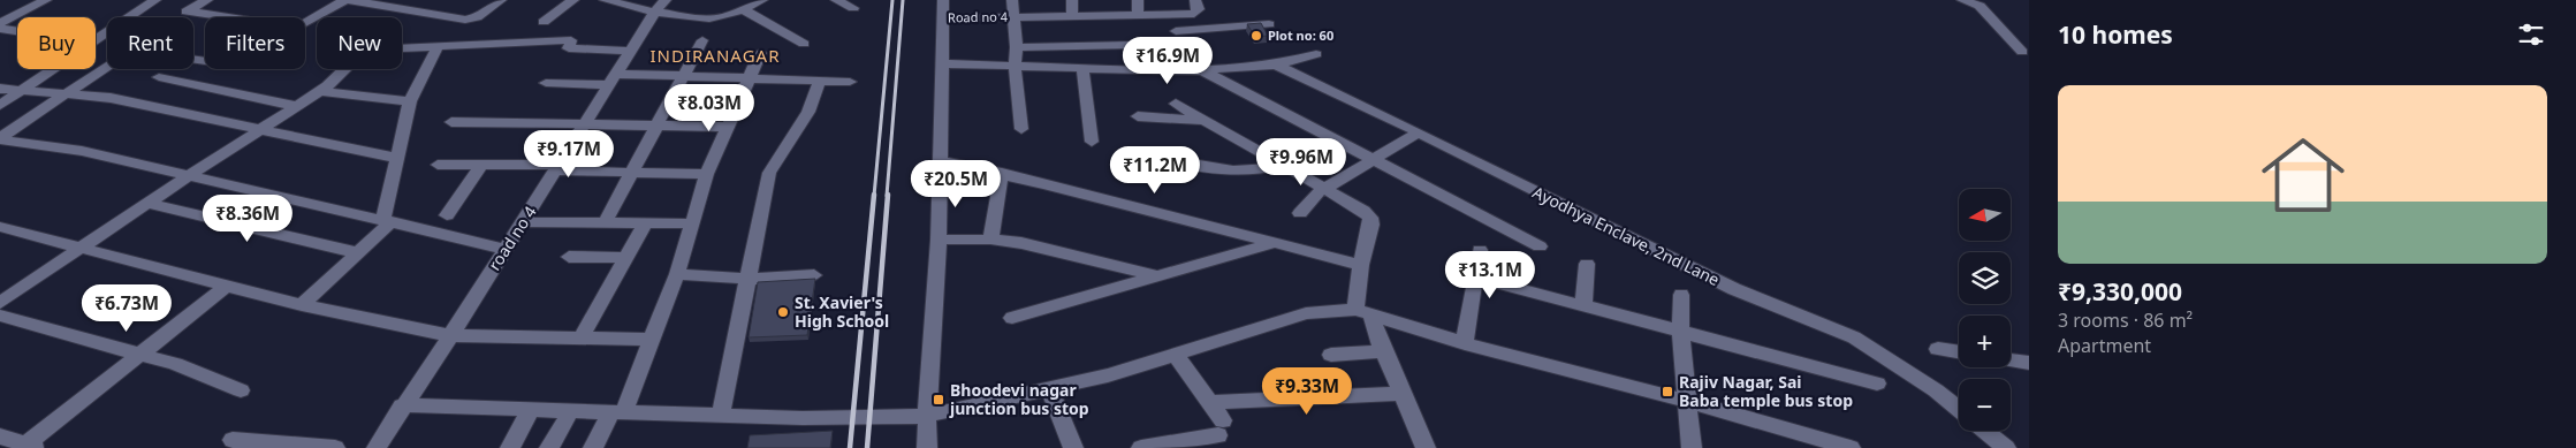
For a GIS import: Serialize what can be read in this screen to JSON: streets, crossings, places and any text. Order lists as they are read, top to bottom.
{
  "streets": {
    "street": ["Road no 4", "Ayodhya Enclave, 2nd Lane", "road no 4"]
  },
  "districts": ["INDIRANAGAR"],
  "places": {
    "other": ["Plot no: 60", "St. Xavier's High School"],
    "transit": ["Rajiv Nagar, Sai Baba temple bus stop", "Bhoodevi nagar junction bus stop"]
  },
  "north": "left",
  "page": {
    "heading": "10 homes",
    "chip": [
      "Buy",
      "Rent",
      "Filters",
      "New"
    ],
    "price": [
      "₹16.9M",
      "₹8.03M",
      "₹9.17M",
      "₹9.96M",
      "₹11.2M",
      "₹20.5M",
      "₹8.36M",
      "₹13.1M",
      "₹6.73M",
      "₹9.33M"
    ],
    "list": [
      {
        "name": "₹9,330,000",
        "note": "3 rooms · 86 m² · Apartment"
      }
    ],
    "map_buttons": ["+", "−"]
  }
}
